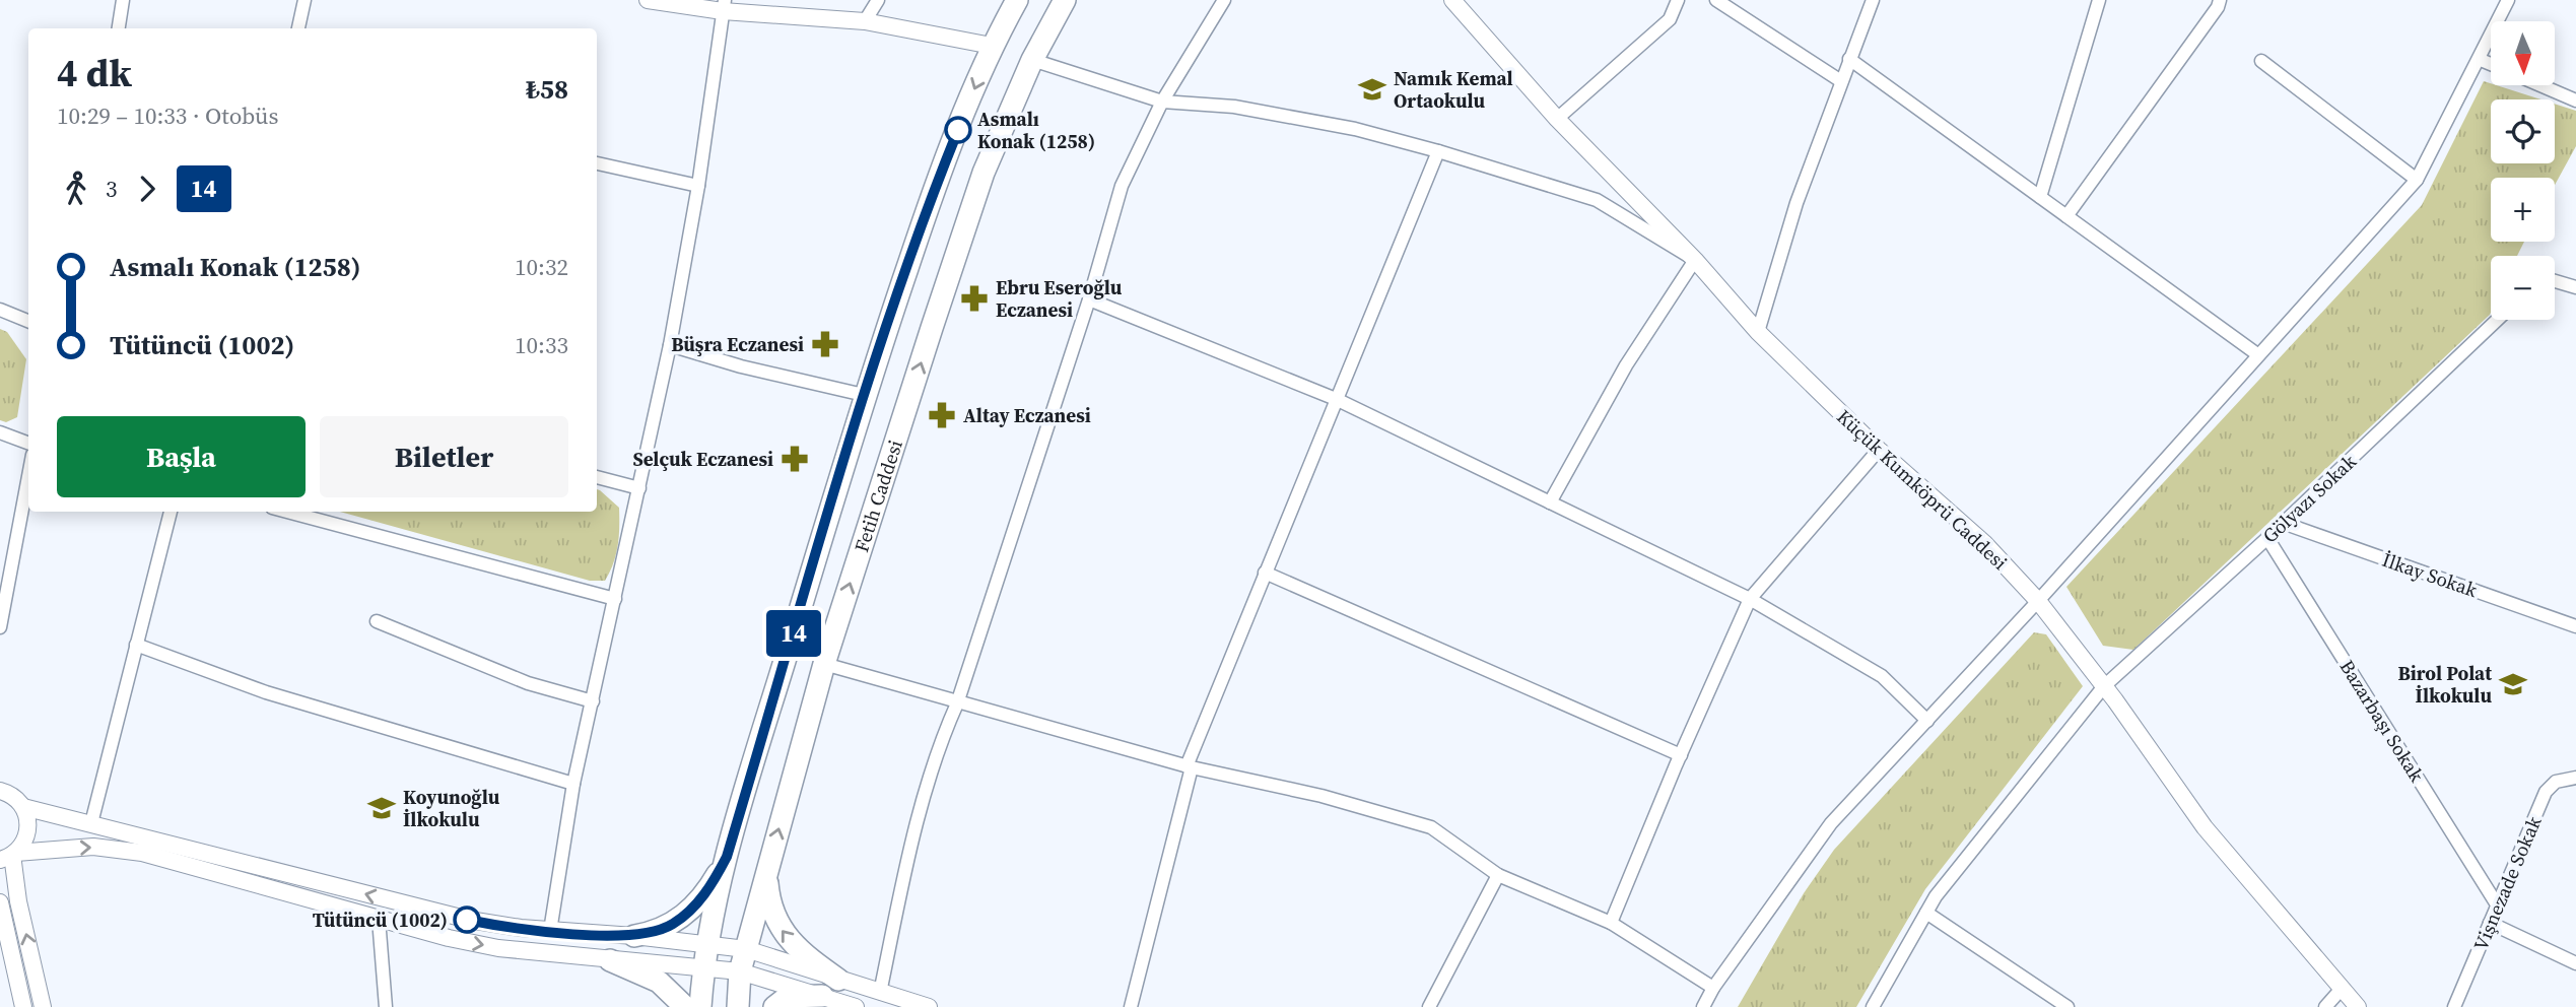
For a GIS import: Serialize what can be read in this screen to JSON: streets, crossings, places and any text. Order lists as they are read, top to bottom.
{
  "streets": {
    "main road": ["Fetih Caddesi"],
    "street": [
      "Küçük Kumköprü Caddesi",
      "Gölyazı Sokak",
      "İlkay Sokak",
      "Bazarbaşı Sokak",
      "Vişnezade Sokak"
    ]
  },
  "crossings": [
    ["Küçük Kumköprü Caddesi", "Gölyazı Sokak"],
    ["Gölyazı Sokak", "İlkay Sokak"],
    ["Gölyazı Sokak", "Bazarbaşı Sokak"],
    ["Bazarbaşı Sokak", "Vişnezade Sokak"]
  ],
  "places": {
    "school or university": ["Namık Kemal Ortaokulu", "Birol Polat İlkokulu", "Koyunoğlu İlkokulu"],
    "other": ["Asmalı Konak (1258)", "Tütüncü (1002)"],
    "pharmacy": [
      "Ebru Eseroğlu Eczanesi",
      "Büşra Eczanesi",
      "Altay Eczanesi",
      "Selçuk Eczanesi"
    ]
  },
  "lines": ["bus line 14"],
  "north": "bottom",
  "page": {
    "on_map": "14",
    "map_buttons": ["+", "−"],
    "heading": ["4 dk", "10:29 – 10:33 · Otobüs", "₺58"],
    "legs": ["3", "14"],
    "list": [
      {
        "name": "Asmalı Konak (1258)",
        "value": "10:32"
      },
      {
        "name": "Tütüncü (1002)",
        "value": "10:33"
      }
    ],
    "buttons": ["Başla", "Biletler"]
  }
}
